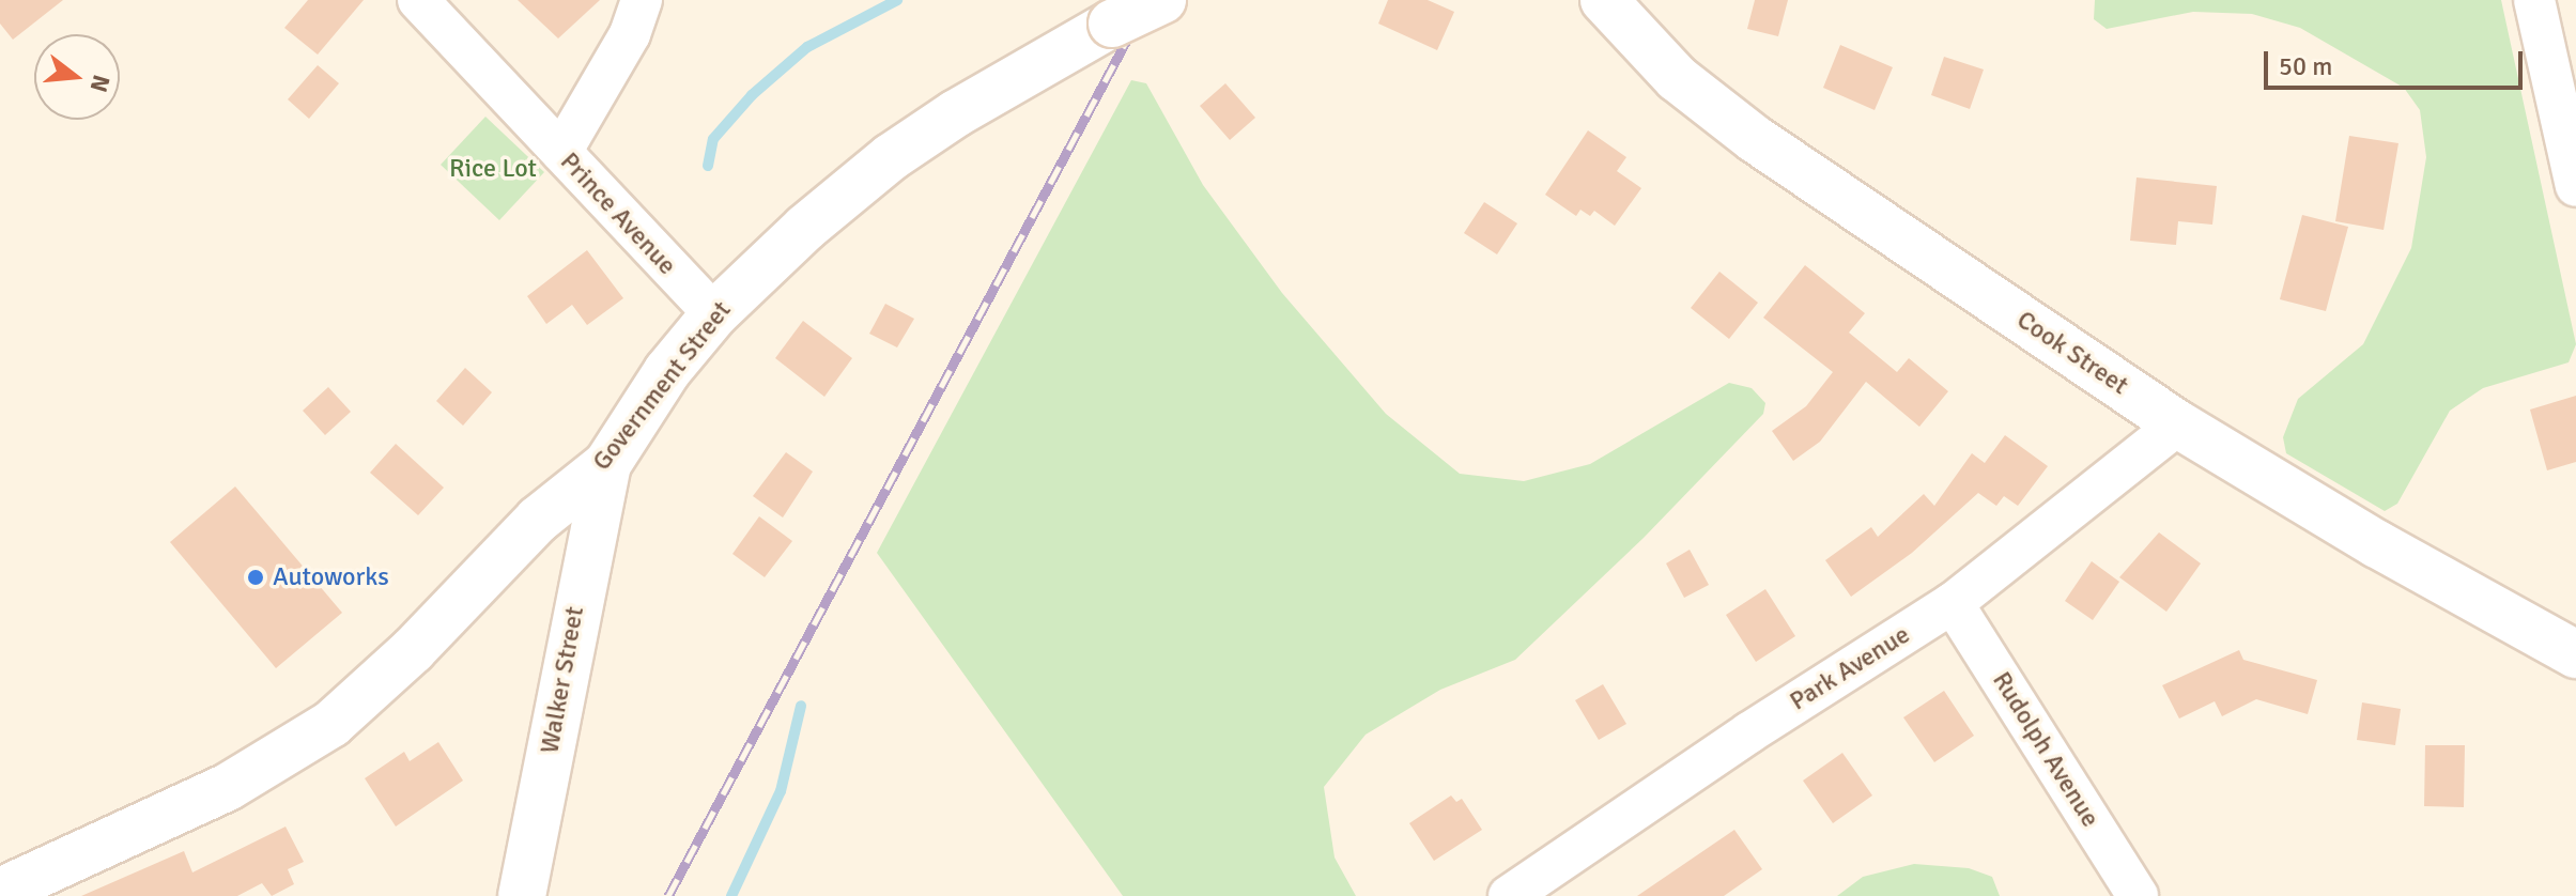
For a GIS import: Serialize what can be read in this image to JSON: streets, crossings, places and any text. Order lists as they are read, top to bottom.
{
  "streets": {
    "main road": ["Cook Street", "Government Street", "Walker Street"],
    "street": ["Prince Avenue", "Park Avenue", "Rudolph Avenue"]
  },
  "crossings": [
    ["Prince Avenue", "Government Street"],
    ["Cook Street", "Park Avenue"],
    ["Government Street", "Walker Street"],
    ["Park Avenue", "Rudolph Avenue"]
  ],
  "parks": ["Rice Lot"],
  "places": ["Autoworks"],
  "scale_bar": "50 m",
  "north": "right"
}
